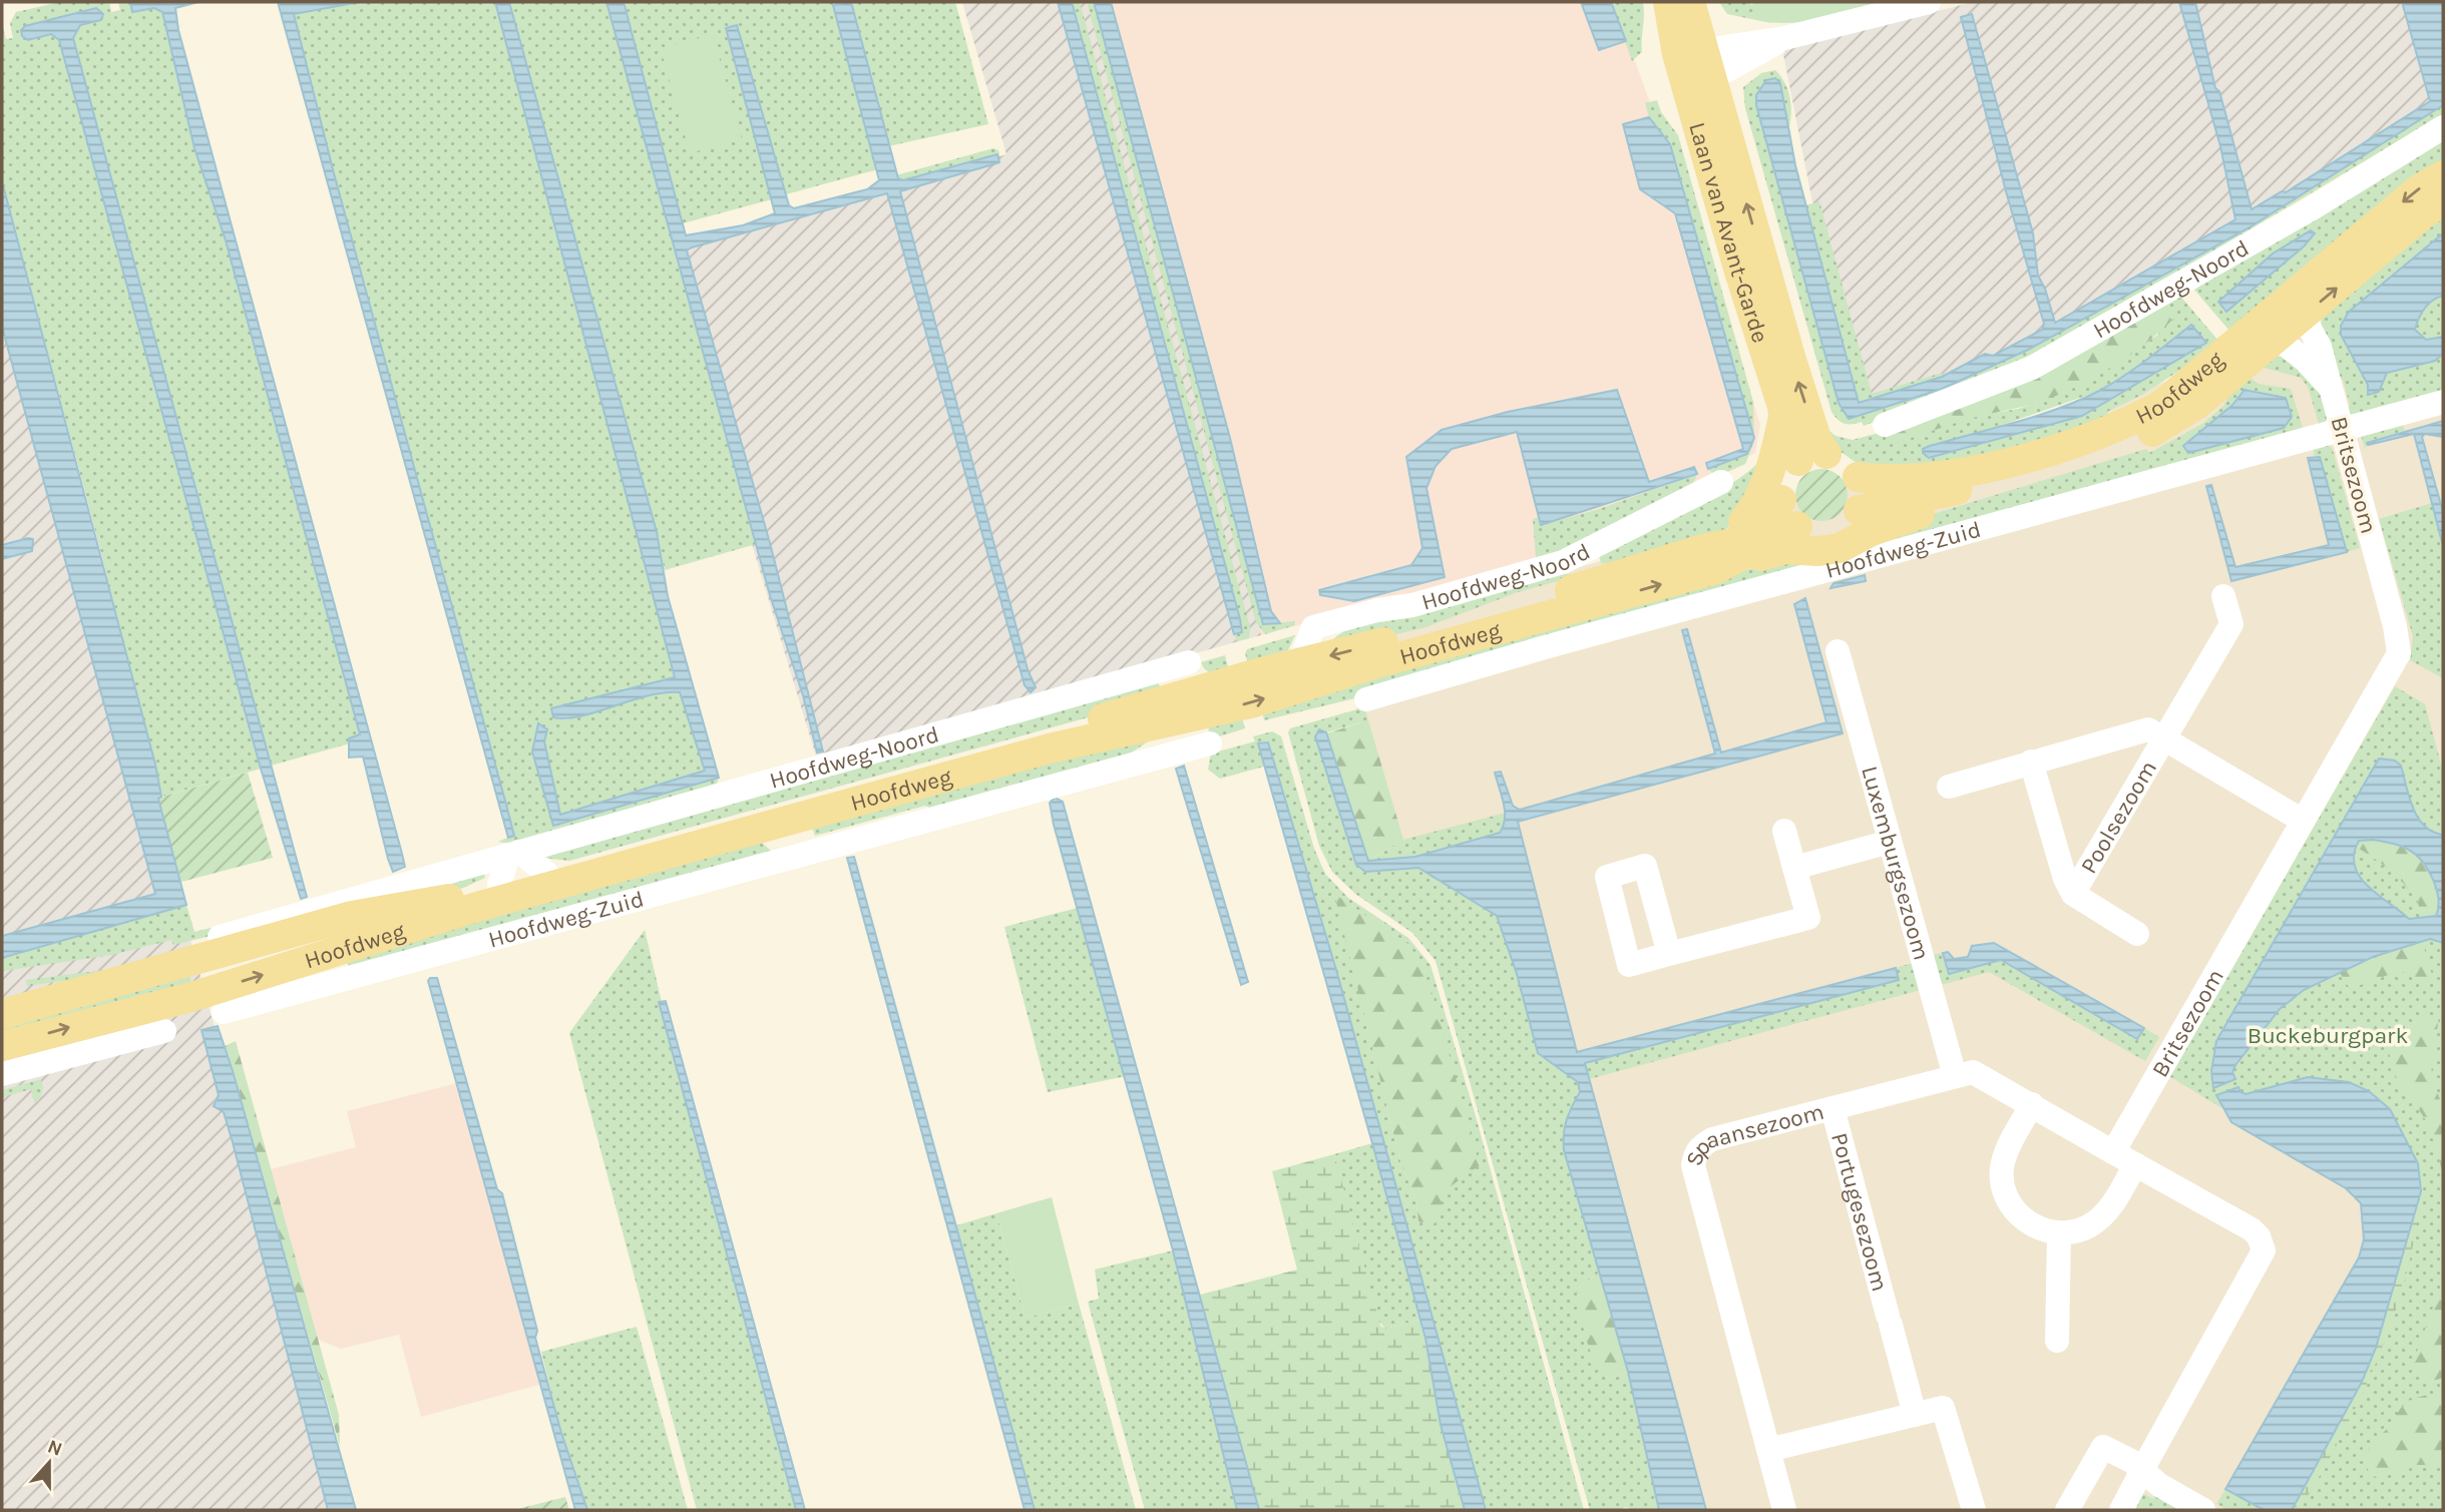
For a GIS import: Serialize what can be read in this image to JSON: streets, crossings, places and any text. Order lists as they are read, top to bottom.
{
  "streets": {
    "main road": ["Laan van Avant-Garde", "Hoofdweg"],
    "street": [
      "Hoofdweg-Noord",
      "Britsezoom",
      "Hoofdweg-Zuid",
      "Poolsezoom",
      "Luxemburgsezoom",
      "Spaansezoom",
      "Portugesezoom"
    ]
  },
  "crossings": [
    ["Laan van Avant-Garde", "Hoofdweg"],
    ["Hoofdweg-Noord", "Hoofdweg"],
    ["Hoofdweg", "Britsezoom"],
    ["Hoofdweg", "Hoofdweg-Zuid"],
    ["Britsezoom", "Hoofdweg-Zuid"],
    ["Britsezoom", "Poolsezoom"],
    ["Britsezoom", "Spaansezoom"],
    ["Luxemburgsezoom", "Spaansezoom"],
    ["Spaansezoom", "Portugesezoom"]
  ],
  "parks": ["Buckeburgpark"],
  "north": "top"
}
